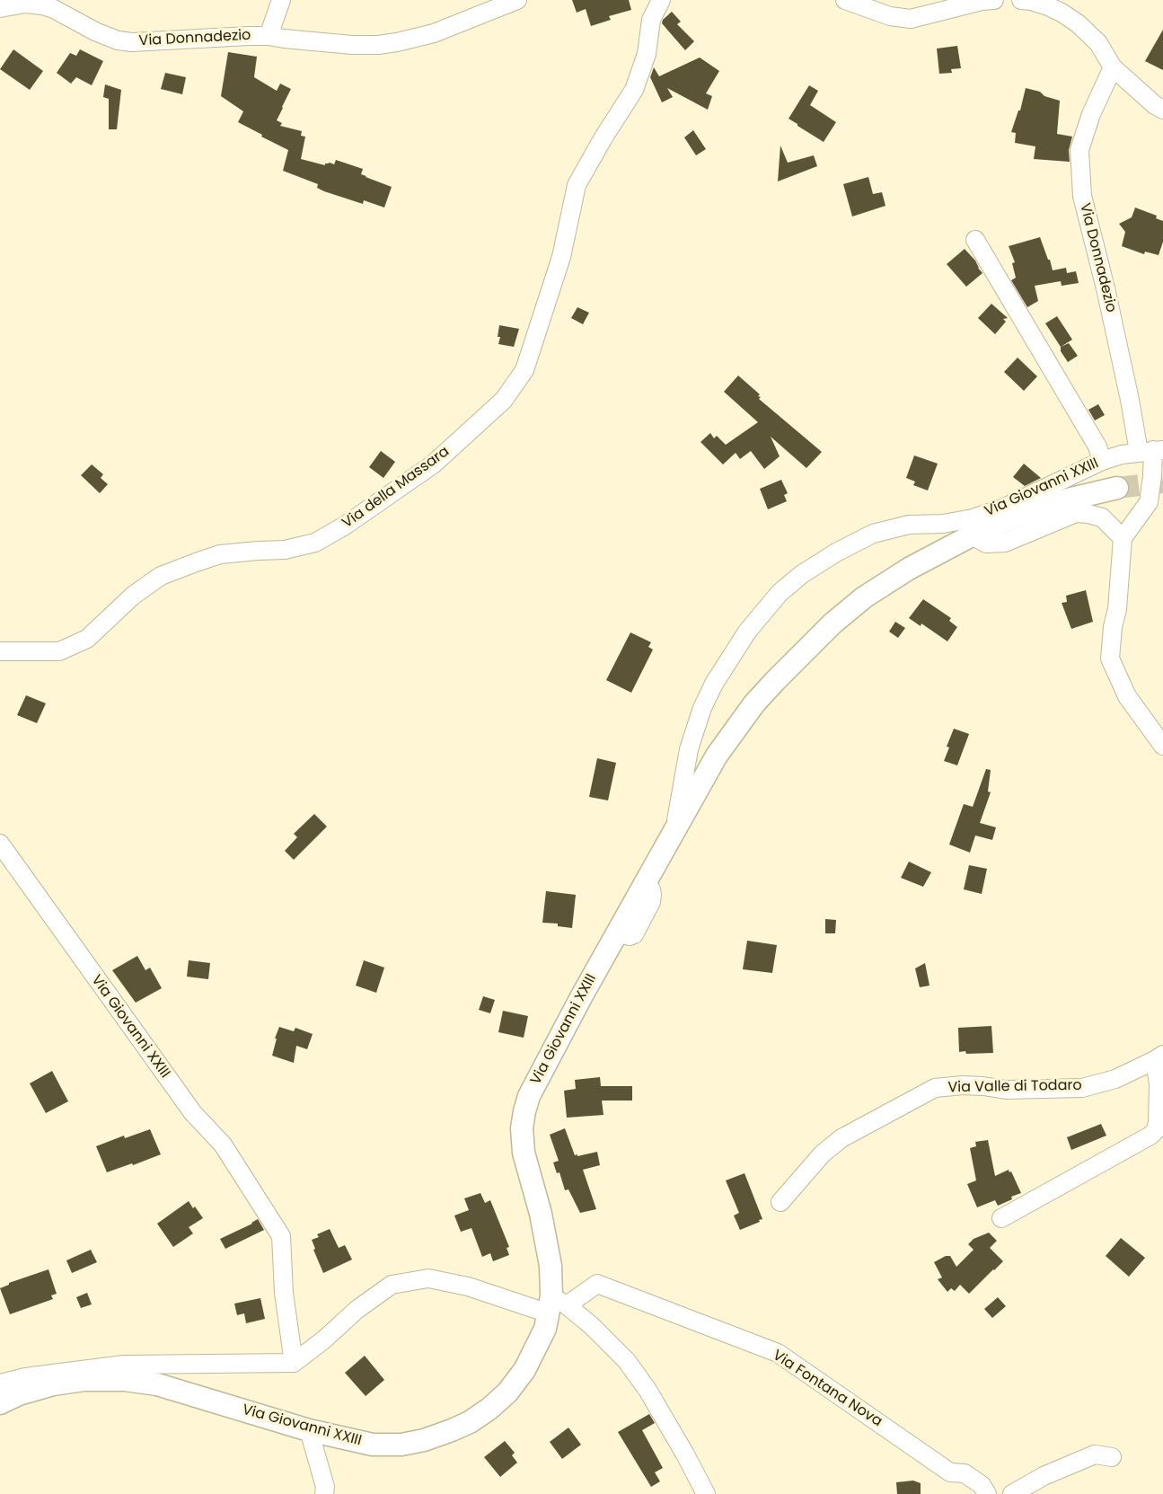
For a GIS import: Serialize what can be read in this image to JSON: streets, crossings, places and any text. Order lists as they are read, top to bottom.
{
  "streets": {
    "main road": ["Via Giovanni XXIII"],
    "street": [
      "Via Donnadezio",
      "Via della Massara",
      "Via Valle di Todaro",
      "Via Fontana Nova"
    ]
  },
  "crossings": [
    ["Via Donnadezio", "Via Giovanni XXIII"],
    ["Via Giovanni XXIII", "Via Fontana Nova"]
  ]
}
